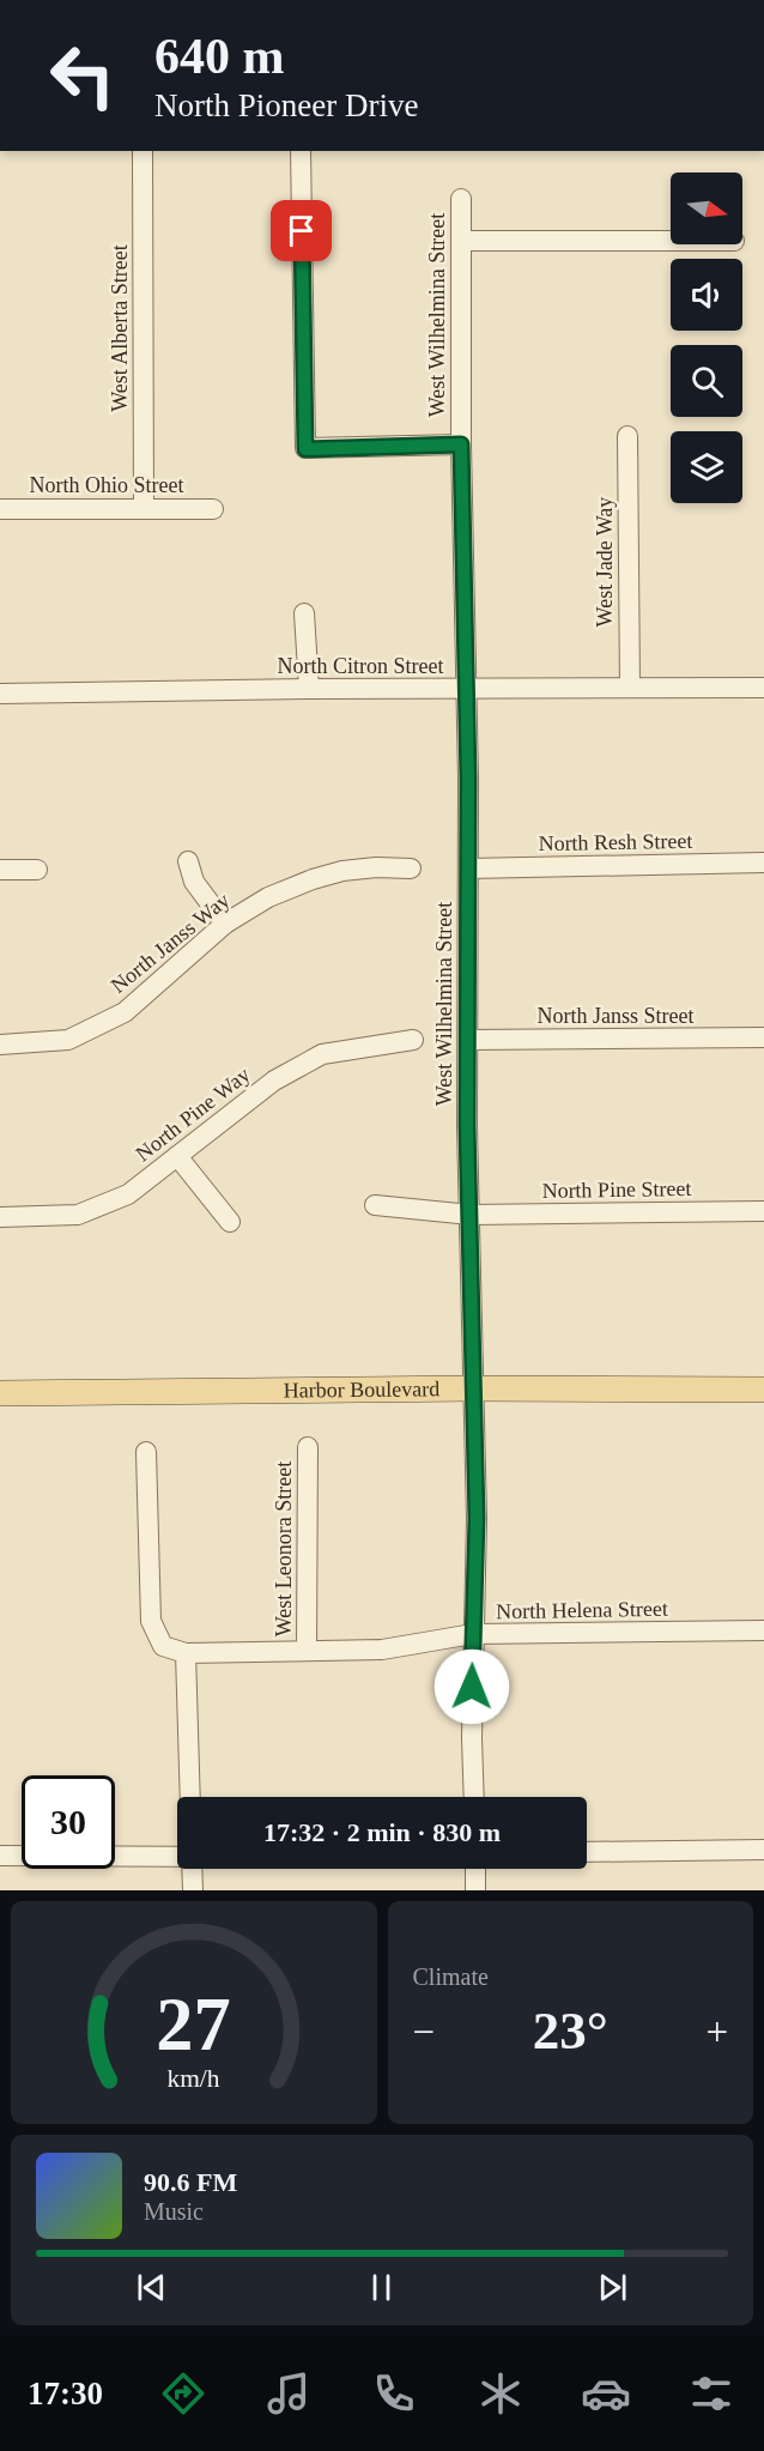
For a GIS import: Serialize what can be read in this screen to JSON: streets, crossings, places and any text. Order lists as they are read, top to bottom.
{
  "streets": {
    "main road": ["Harbor Boulevard"],
    "street": [
      "West Wilhelmina Street",
      "West Alberta Street",
      "North Ohio Street",
      "West Jade Way",
      "North Citron Street",
      "North Resh Street",
      "North Janss Way",
      "North Janss Street",
      "North Pine Way",
      "North Pine Street",
      "West Leonora Street",
      "North Helena Street"
    ]
  },
  "crossings": [
    ["West Wilhelmina Street", "North Citron Street"],
    ["West Wilhelmina Street", "North Resh Street"],
    ["West Wilhelmina Street", "North Janss Street"],
    ["West Wilhelmina Street", "North Pine Street"],
    ["West Wilhelmina Street", "Harbor Boulevard"],
    ["West Wilhelmina Street", "North Helena Street"],
    ["West Alberta Street", "North Ohio Street"],
    ["West Jade Way", "North Citron Street"],
    ["West Leonora Street", "North Helena Street"]
  ],
  "north": "right",
  "page": {
    "turn": ["640 m", "North Pioneer Drive"],
    "limit": "30",
    "trip": "17:32 · 2 min · 830 m",
    "tile": "Climate",
    "heat": ["−", "23°", "+"],
    "song": ["90.6 FM", "Music"],
    "tabs": "17:30",
    "gauge": ["27", "km/h"]
  }
}
